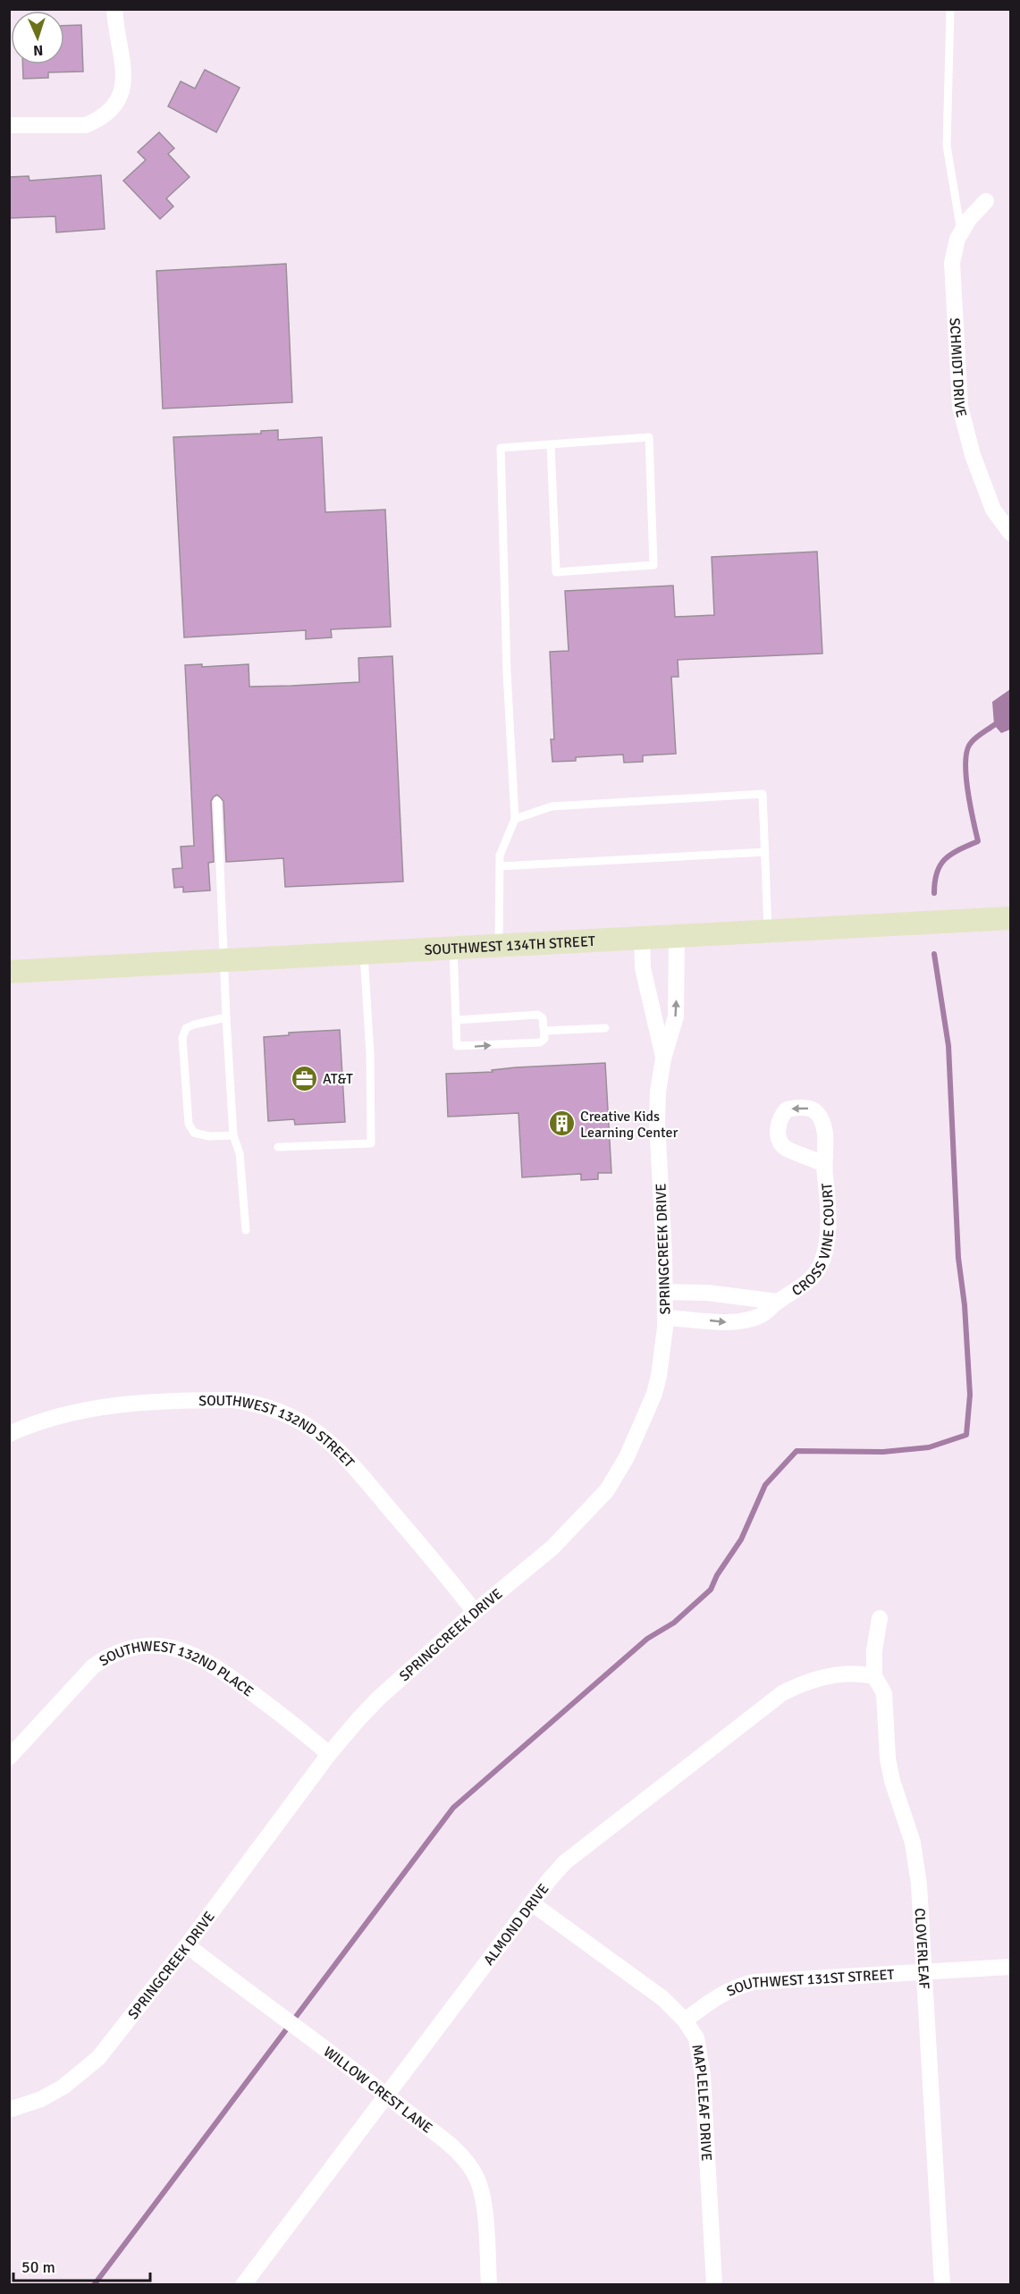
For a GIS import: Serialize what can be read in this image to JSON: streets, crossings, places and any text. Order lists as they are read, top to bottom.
{
  "streets": {
    "main road": ["SOUTHWEST 134TH STREET"],
    "street": [
      "SCHMIDT DRIVE",
      "CROSS VINE COURT",
      "SPRINGCREEK DRIVE",
      "SOUTHWEST 132ND STREET",
      "SOUTHWEST 132ND PLACE",
      "ALMOND DRIVE",
      "CLOVERLEAF",
      "SOUTHWEST 131ST STREET",
      "WILLOW CREST LANE",
      "MAPLELEAF DRIVE"
    ]
  },
  "crossings": [
    ["SOUTHWEST 134TH STREET", "SPRINGCREEK DRIVE"],
    ["CROSS VINE COURT", "SPRINGCREEK DRIVE"],
    ["SPRINGCREEK DRIVE", "SOUTHWEST 132ND STREET"],
    ["SPRINGCREEK DRIVE", "SOUTHWEST 132ND PLACE"],
    ["SPRINGCREEK DRIVE", "WILLOW CREST LANE"],
    ["ALMOND DRIVE", "CLOVERLEAF"],
    ["ALMOND DRIVE", "WILLOW CREST LANE"],
    ["ALMOND DRIVE", "MAPLELEAF DRIVE"],
    ["CLOVERLEAF", "SOUTHWEST 131ST STREET"],
    ["SOUTHWEST 131ST STREET", "MAPLELEAF DRIVE"]
  ],
  "places": {
    "office": ["AT&T"],
    "building": ["Creative Kids Learning Center"]
  },
  "scale_bar": "50 m",
  "north": "bottom"
}
